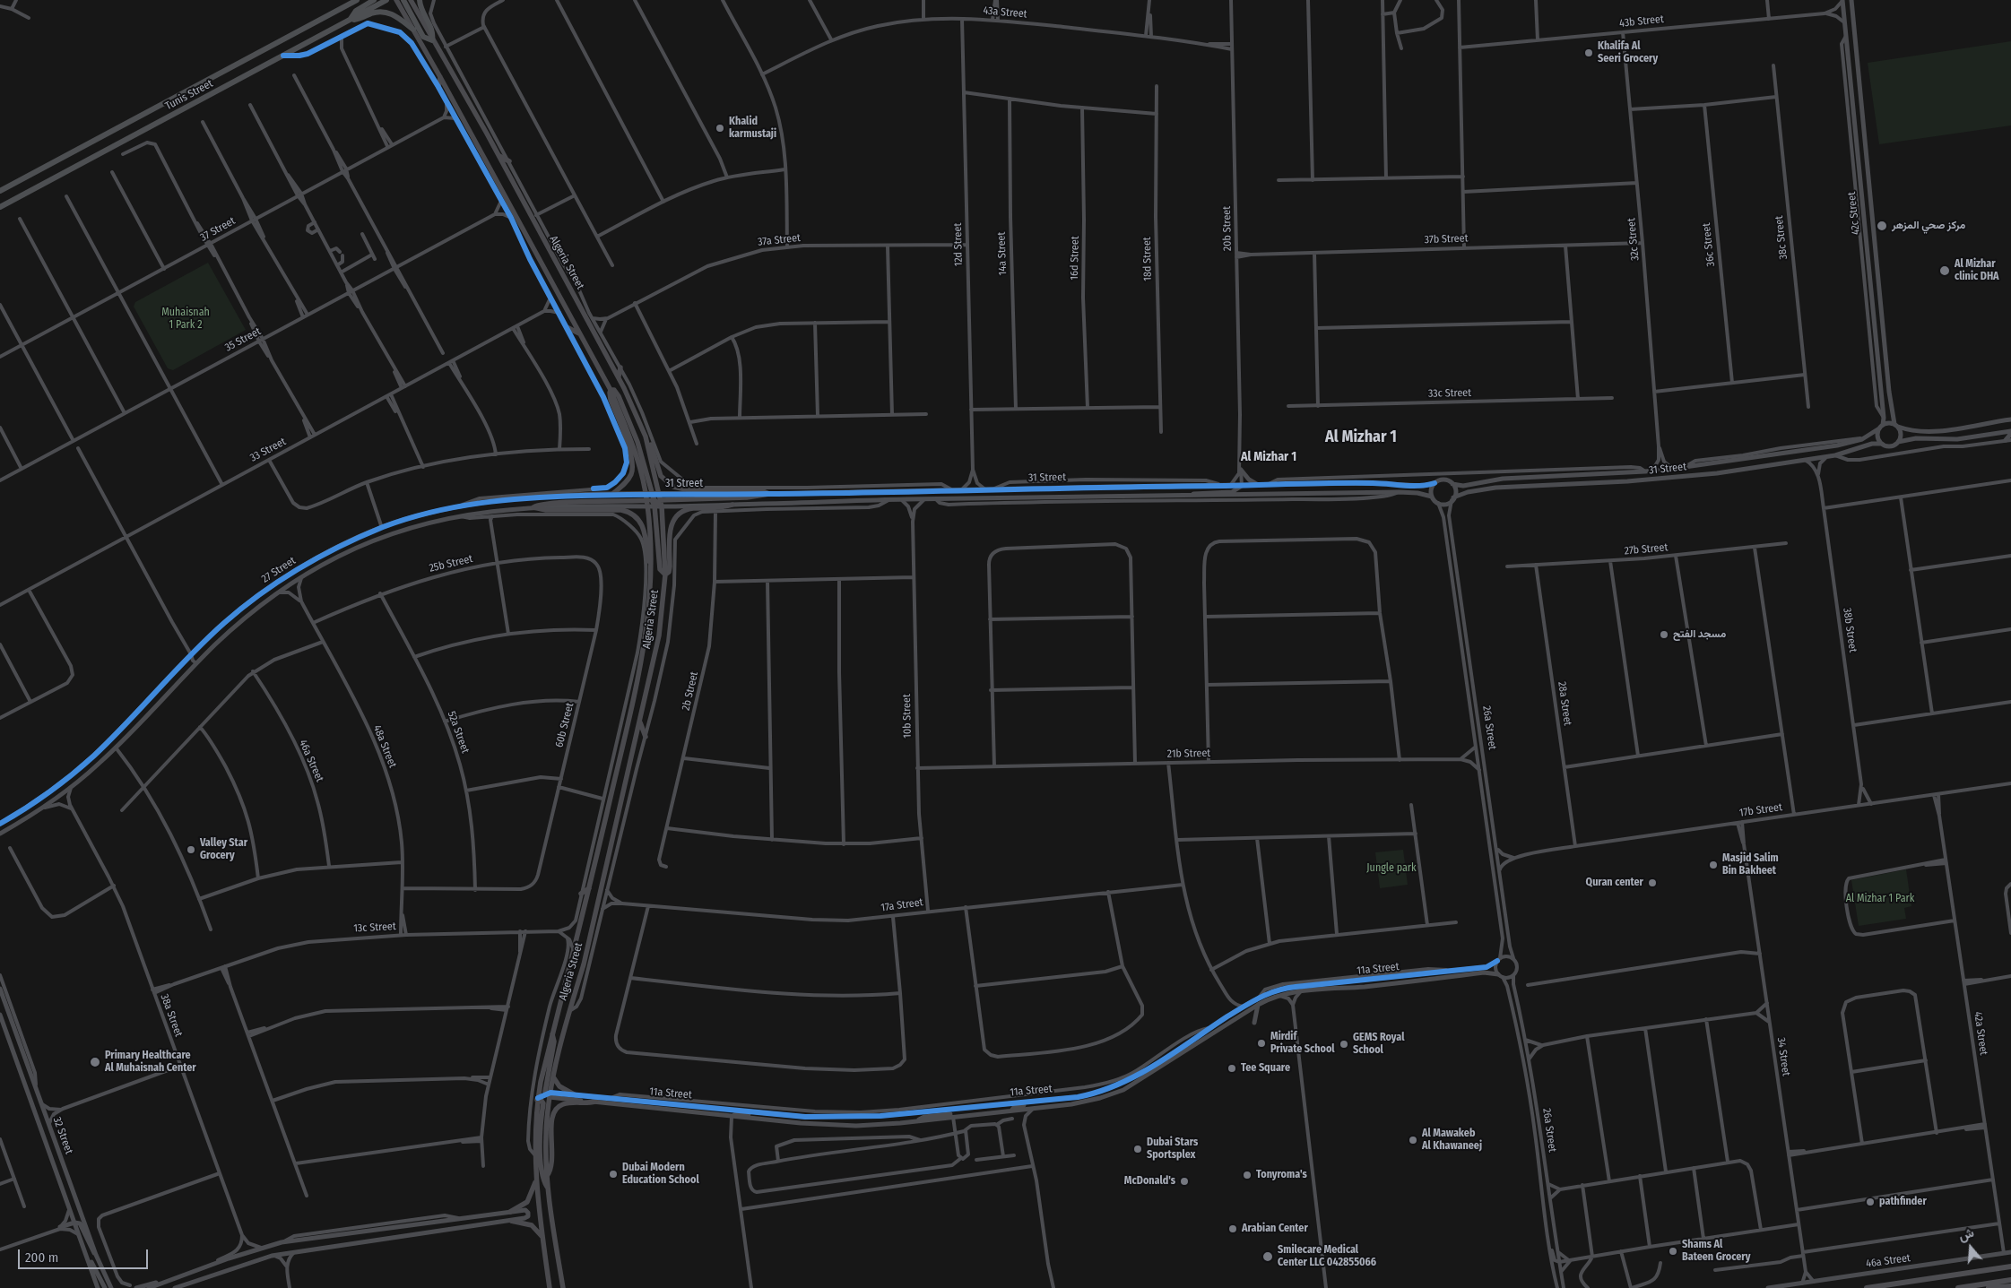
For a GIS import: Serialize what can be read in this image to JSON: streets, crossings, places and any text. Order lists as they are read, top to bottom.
{
  "streets": {
    "main road": ["Tunis Street", "Algeria Street"],
    "street": [
      "43a Street",
      "43b Street",
      "42c Street",
      "20b Street",
      "37 Street",
      "38c Street",
      "37b Street",
      "32c Street",
      "37a Street",
      "12d Street",
      "36c Street",
      "14a Street",
      "16d Street",
      "18d Street",
      "35 Street",
      "33c Street",
      "33 Street",
      "31 Street",
      "27b Street",
      "25b Street",
      "27 Street",
      "38b Street",
      "2b Street",
      "28a Street",
      "10b Street",
      "60b Street",
      "26a Street",
      "52a Street",
      "48a Street",
      "21b Street",
      "46a Street",
      "17b Street",
      "17a Street",
      "13c Street",
      "11a Street",
      "38a Street",
      "42a Street",
      "34 Street",
      "32 Street"
    ]
  },
  "crossings": [
    ["43a Street", "20b Street"],
    ["43a Street", "12d Street"],
    ["43b Street", "42c Street"],
    ["43b Street", "32c Street"],
    ["42c Street", "31 Street"],
    ["20b Street", "37b Street"],
    ["20b Street", "31 Street"],
    ["37b Street", "32c Street"],
    ["32c Street", "31 Street"],
    ["37a Street", "12d Street"],
    ["12d Street", "31 Street"],
    ["Algeria Street", "31 Street"],
    ["Algeria Street", "27 Street"],
    ["Algeria Street", "11a Street"],
    ["31 Street", "38b Street"],
    ["31 Street", "10b Street"],
    ["31 Street", "26a Street"],
    ["27b Street", "28a Street"],
    ["25b Street", "60b Street"],
    ["25b Street", "52a Street"],
    ["25b Street", "48a Street"],
    ["27 Street", "48a Street"],
    ["27 Street", "38a Street"],
    ["38b Street", "17b Street"],
    ["28a Street", "17b Street"],
    ["10b Street", "21b Street"],
    ["10b Street", "17a Street"],
    ["60b Street", "52a Street"],
    ["26a Street", "21b Street"],
    ["26a Street", "11a Street"],
    ["48a Street", "13c Street"],
    ["46a Street", "42a Street"],
    ["46a Street", "34 Street"],
    ["17b Street", "42a Street"],
    ["17b Street", "34 Street"],
    ["13c Street", "38a Street"]
  ],
  "districts": ["Al Mizhar 1", "Al Mizhar 1"],
  "parks": ["Muhaisnah 1 Park 2", "Jungle park", "Al Mizhar 1 Park"],
  "places": [
    "Khalifa Al Seeri Grocery",
    "Khalid karmustaji",
    "مركز صحي المزهر",
    "Al Mizhar clinic DHA",
    "مسجد الفتح",
    "Valley Star Grocery",
    "Masjid Salim Bin Bakheet",
    "Quran center",
    "Mirdif Private School",
    "GEMS Royal School",
    "Primary Healthcare Al Muhaisnah Center",
    "Tee Square",
    "Al Mawakeb Al Khawaneej",
    "Dubai Stars Sportsplex",
    "Dubai Modern Education School",
    "Tonyroma's",
    "McDonald's",
    "pathfinder",
    "Arabian Center",
    "Shams Al Bateen Grocery",
    "Smilecare Medical Center LLC 042855066"
  ],
  "scale_bar": "200 m",
  "north": "top"
}
